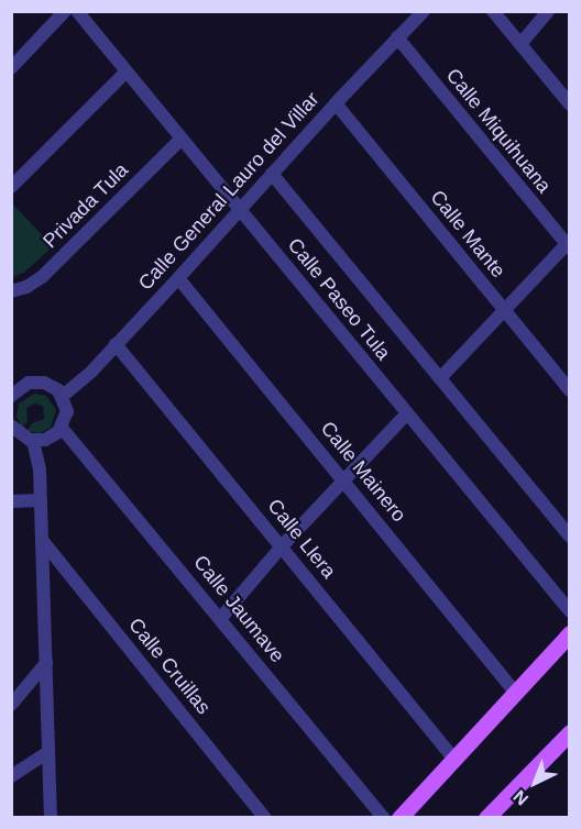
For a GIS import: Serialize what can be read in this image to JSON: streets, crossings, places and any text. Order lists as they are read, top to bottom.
{
  "streets": {
    "street": [
      "Calle Miquihuana",
      "Calle General Lauro del Villar",
      "Privada Tula",
      "Calle Mante",
      "Calle Paseo Tula",
      "Calle Mainero",
      "Calle Llera",
      "Calle Jaumave",
      "Calle Cruillas"
    ]
  },
  "crossings": [
    ["Calle Miquihuana", "Calle General Lauro del Villar"],
    ["Calle General Lauro del Villar", "Calle Mante"],
    ["Calle General Lauro del Villar", "Calle Paseo Tula"],
    ["Calle General Lauro del Villar", "Calle Mainero"],
    ["Calle General Lauro del Villar", "Calle Llera"],
    ["Privada Tula", "Calle Paseo Tula"]
  ],
  "north": "bottom left"
}
